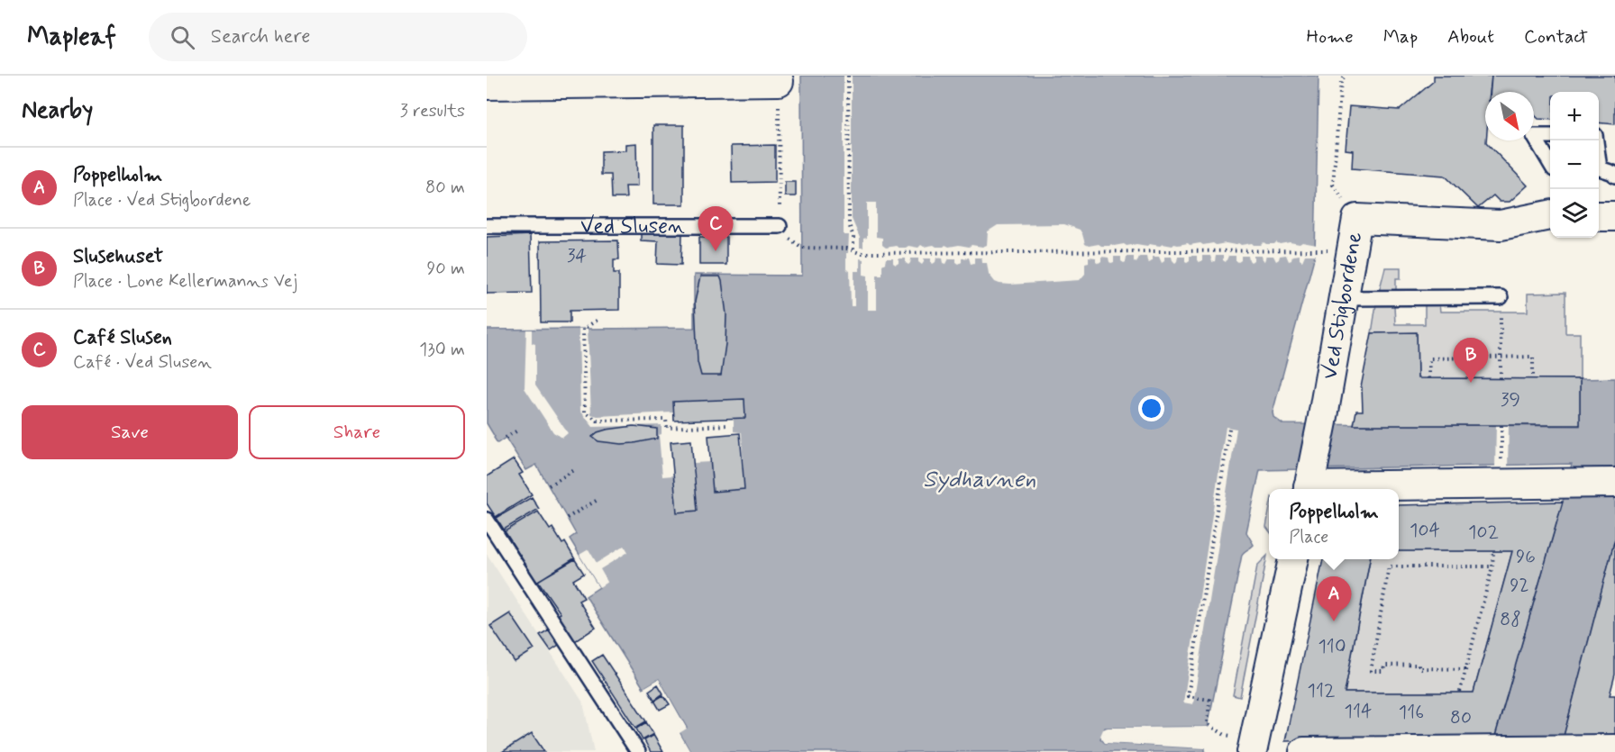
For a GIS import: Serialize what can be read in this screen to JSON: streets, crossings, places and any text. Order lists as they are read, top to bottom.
{
  "streets": {
    "street": ["Ved Stigbordene"],
    "lane": ["Ved Slusen"]
  },
  "water": ["Sydhavnen"],
  "house_numbers": [
    "34",
    "39",
    "104",
    "102",
    "96",
    "92",
    "88",
    "110",
    "112",
    "114",
    "116",
    "80"
  ],
  "north": "bottom right",
  "page": {
    "header": "Mapleaf",
    "search": "Search here",
    "nav": [
      "Home",
      "Map",
      "About",
      "Contact"
    ],
    "heading": ["Nearby", "3 results"],
    "map_buttons": ["+", "−"],
    "list": [
      {
        "mark": "A",
        "name": "Poppelholm",
        "note": "Place · Ved Stigbordene",
        "value": "80 m"
      },
      {
        "mark": "B",
        "name": "Slusehuset",
        "note": "Place · Lone Kellermanns Vej",
        "value": "90 m"
      },
      {
        "mark": "C",
        "name": "Café Slusen",
        "note": "Café · Ved Slusen",
        "value": "130 m"
      }
    ],
    "pins": ["C", "B", "A"],
    "buttons": ["Save", "Share"],
    "popup": ["Poppelholm", "Place"]
  }
}
